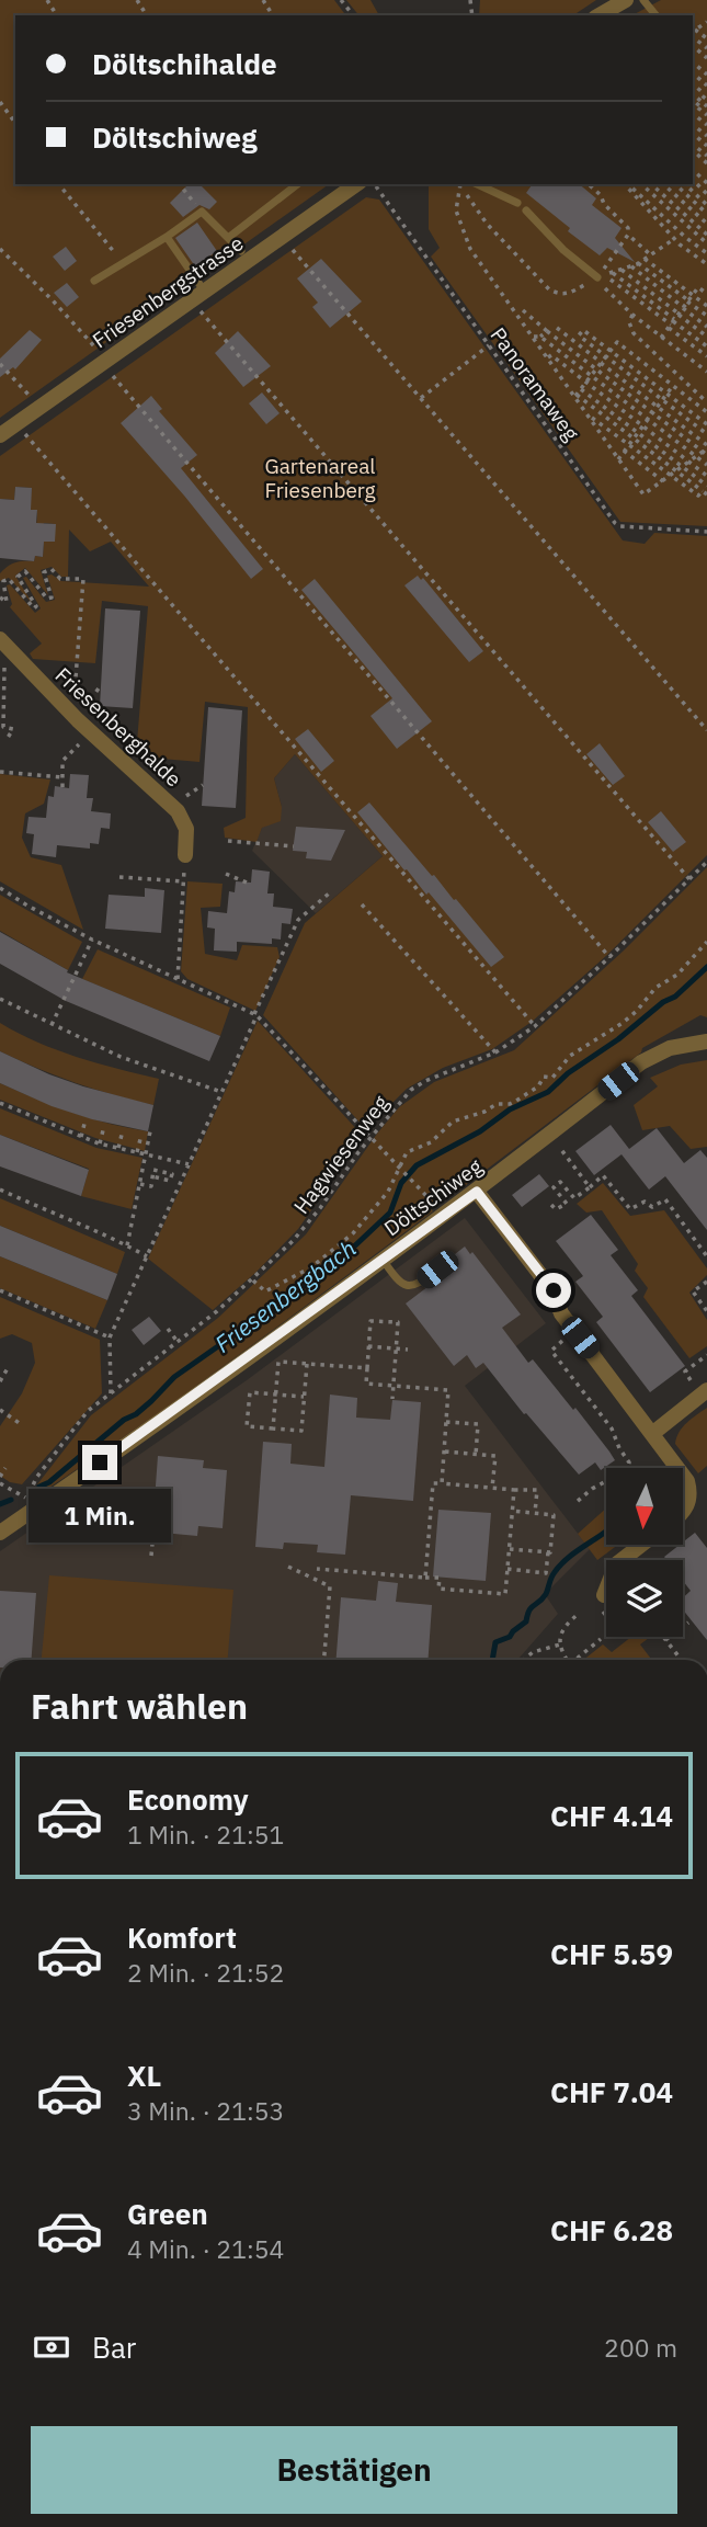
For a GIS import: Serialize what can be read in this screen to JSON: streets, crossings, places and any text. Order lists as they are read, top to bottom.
{
  "streets": {
    "street": ["Friesenbergstrasse", "Friesenberghalde", "Döltschiweg"],
    "path": ["Panoramaweg", "Hagwiesenweg"]
  },
  "water": ["Friesenbergbach"],
  "parks": ["Gartenareal Friesenberg"],
  "north": "bottom",
  "page": {
    "banner": ["Döltschihalde", "Döltschiweg"],
    "bubble": "1 Min.",
    "heading": "Fahrt wählen",
    "list": [
      {
        "name": "Economy",
        "note": "1 Min. · 21:51",
        "value": "CHF 4.14"
      },
      {
        "name": "Komfort",
        "note": "2 Min. · 21:52",
        "value": "CHF 5.59"
      },
      {
        "name": "XL",
        "note": "3 Min. · 21:53",
        "value": "CHF 7.04"
      },
      {
        "name": "Green",
        "note": "4 Min. · 21:54",
        "value": "CHF 6.28"
      }
    ],
    "pay": ["Bar", "200 m"],
    "buttons": "Bestätigen"
  }
}
